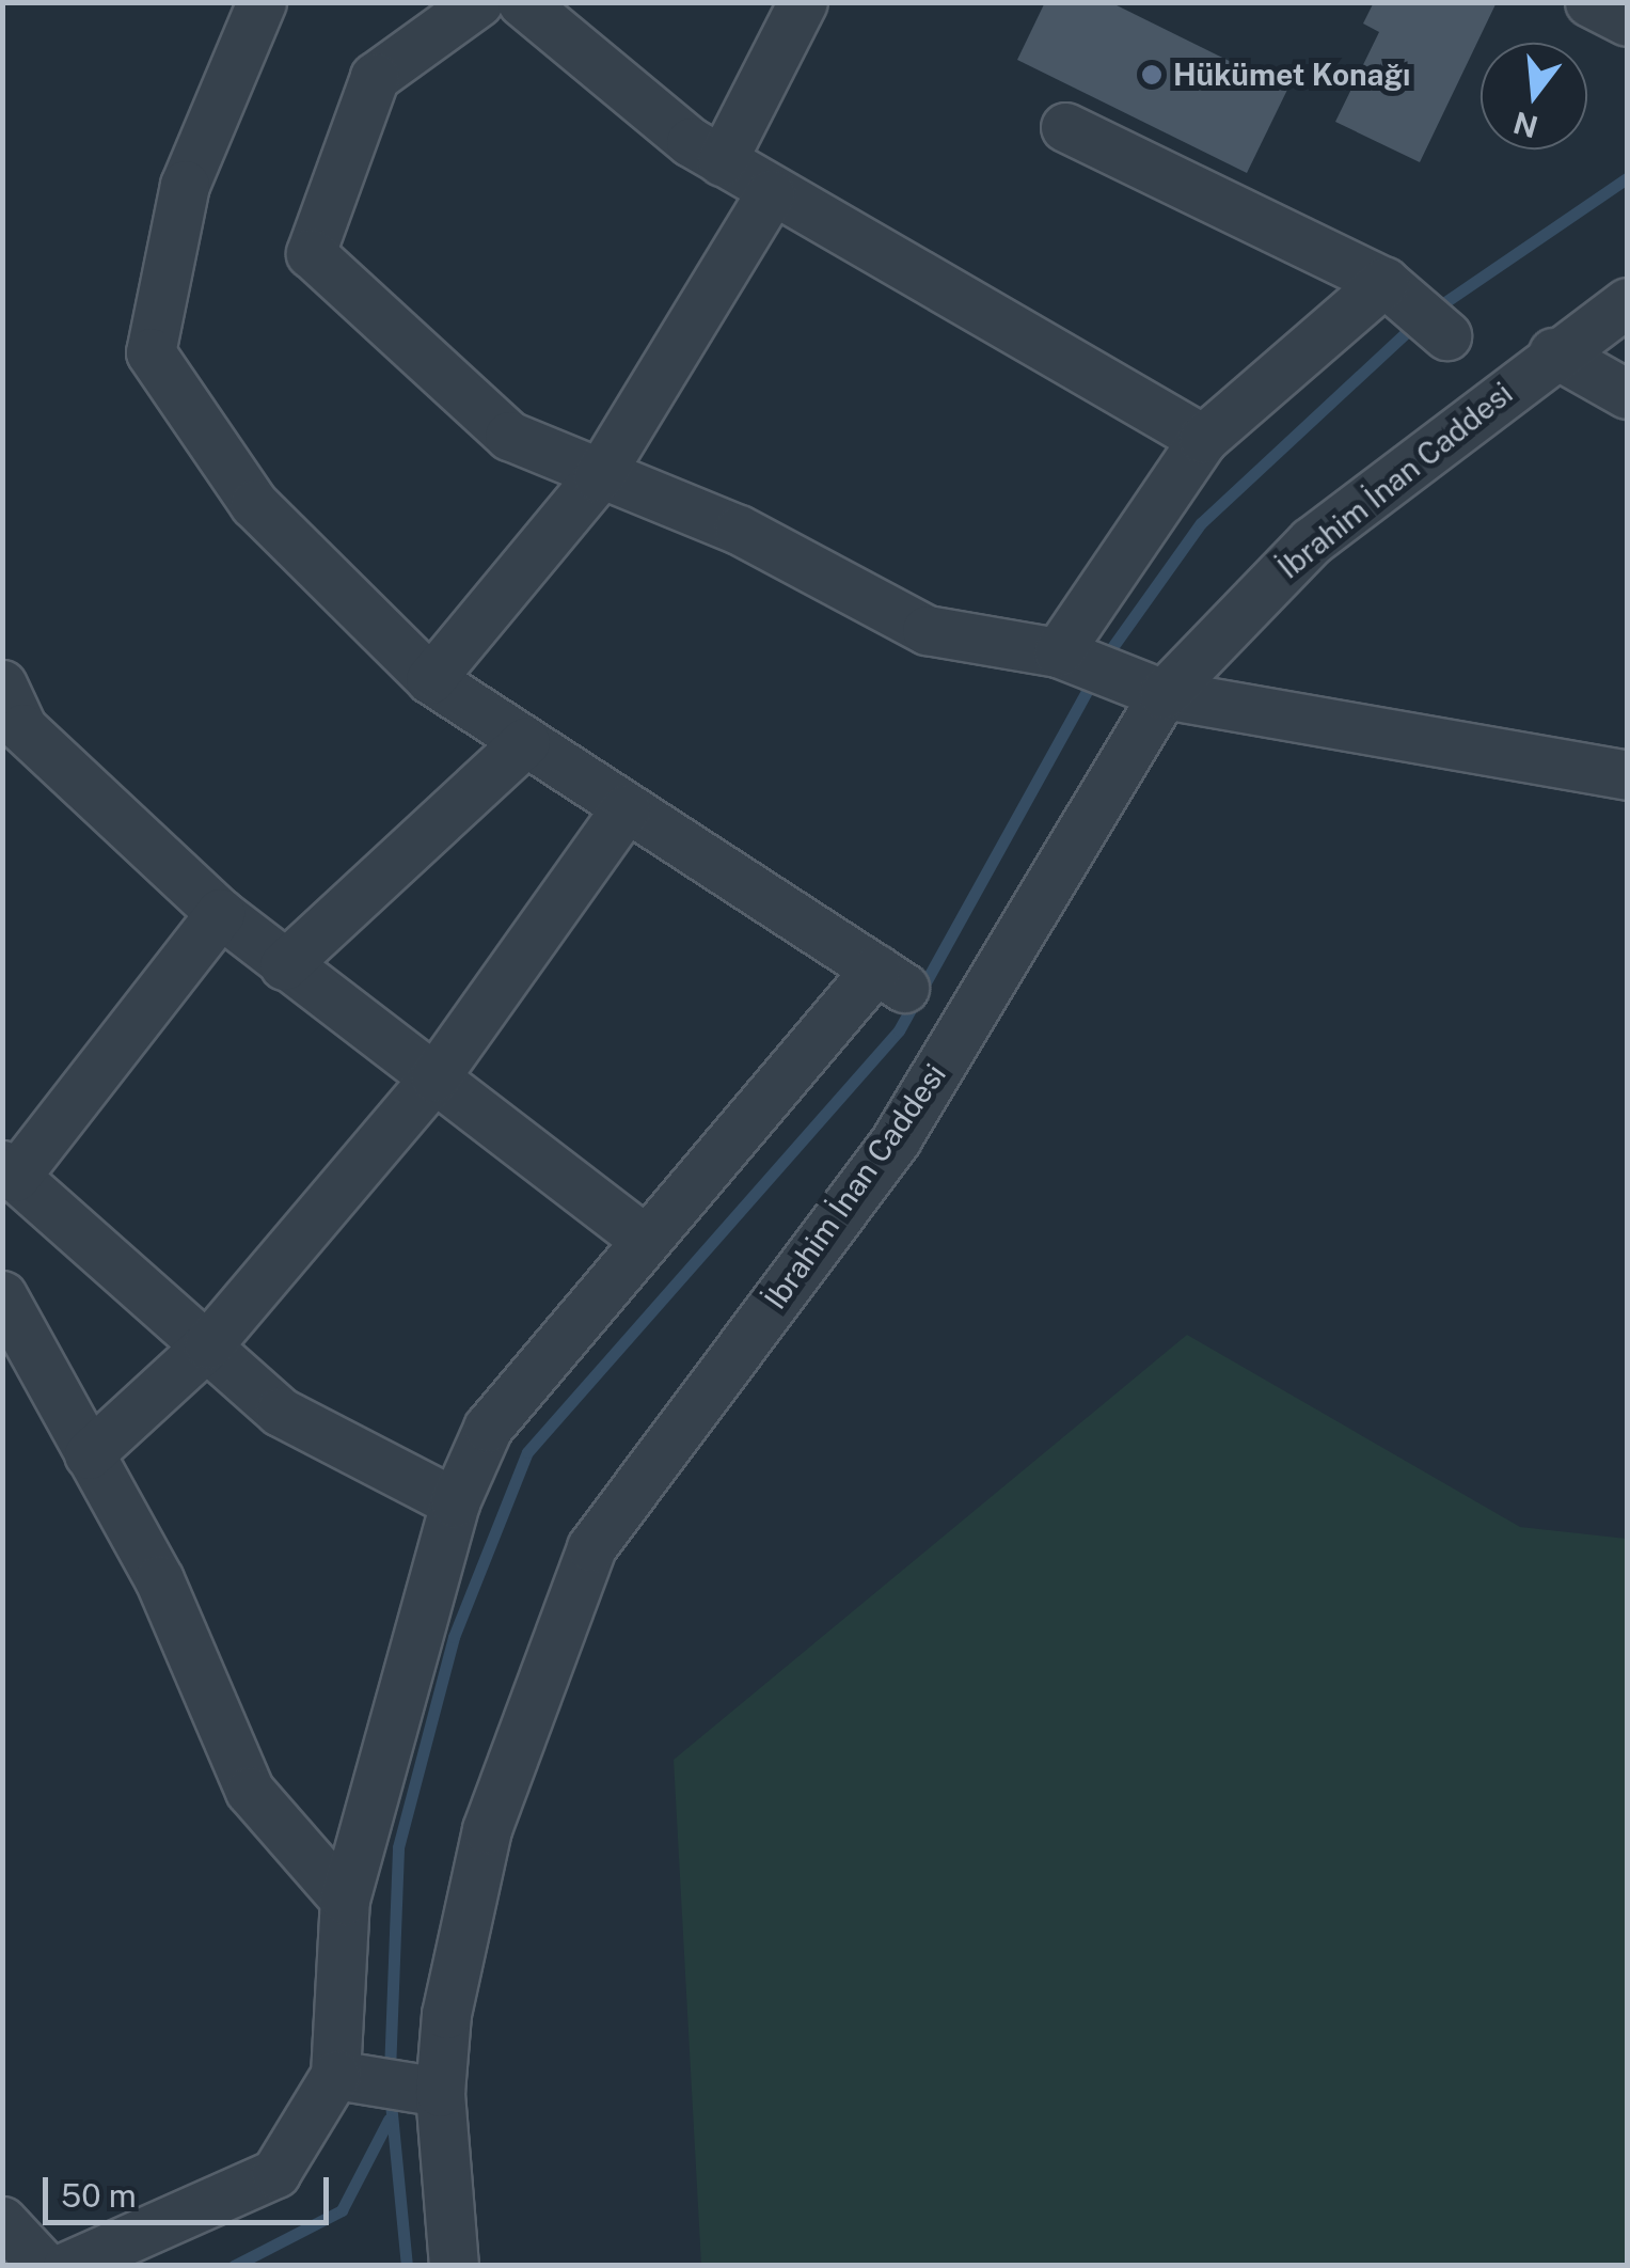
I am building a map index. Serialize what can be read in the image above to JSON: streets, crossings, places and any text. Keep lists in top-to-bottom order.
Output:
{
  "streets": {
    "street": ["İbrahim İnan Caddesi"]
  },
  "places": ["Hükümet Konağı"],
  "scale_bar": "50 m",
  "north": "bottom"
}
